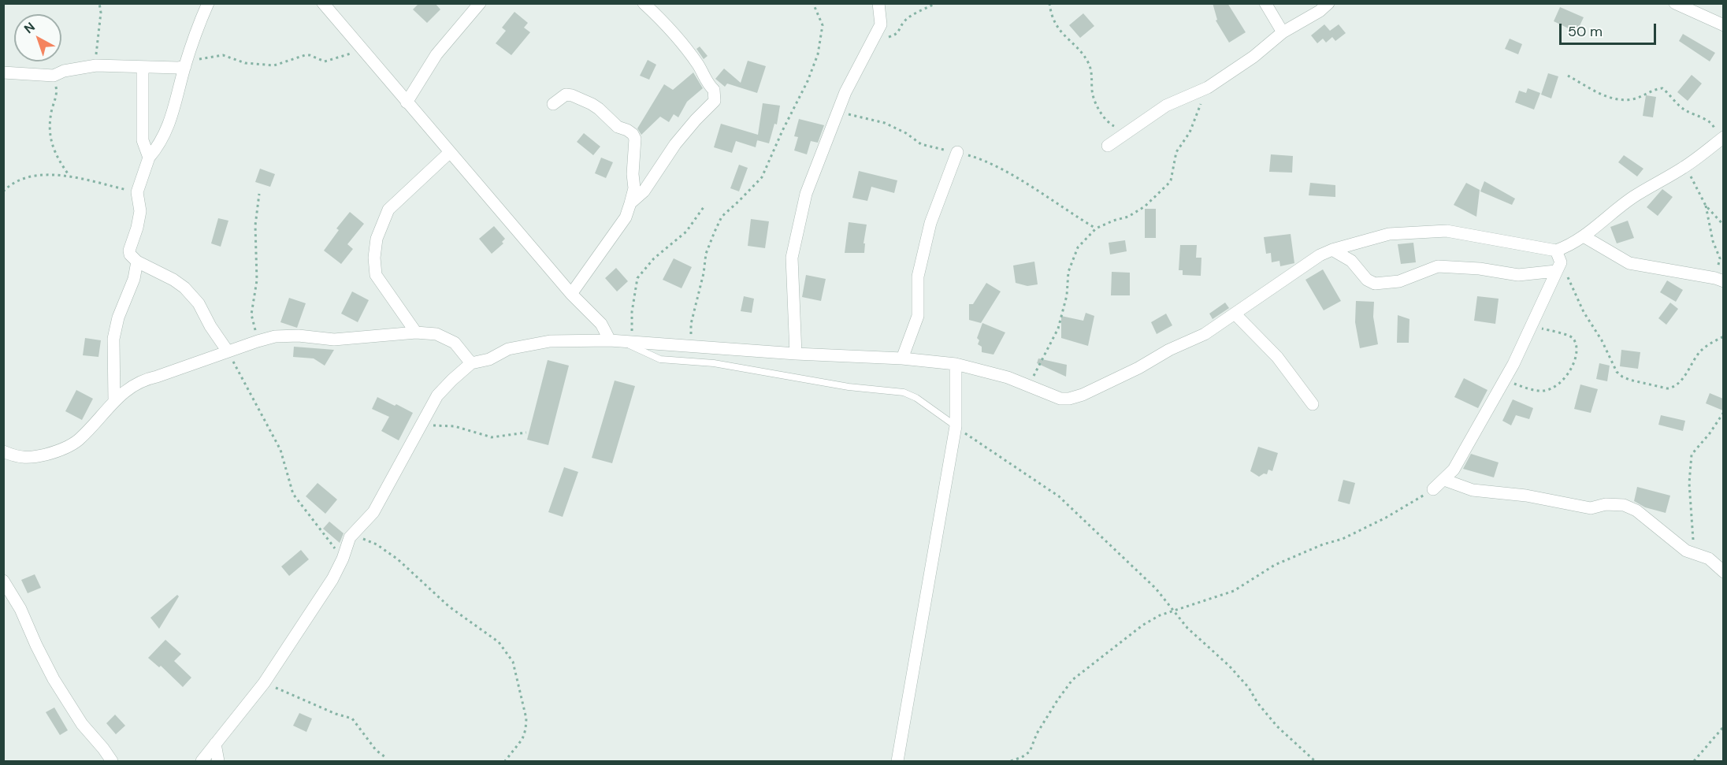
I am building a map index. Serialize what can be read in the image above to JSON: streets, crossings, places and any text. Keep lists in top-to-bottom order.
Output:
{
  "scale_bar": "50 m",
  "north": "top left"
}
